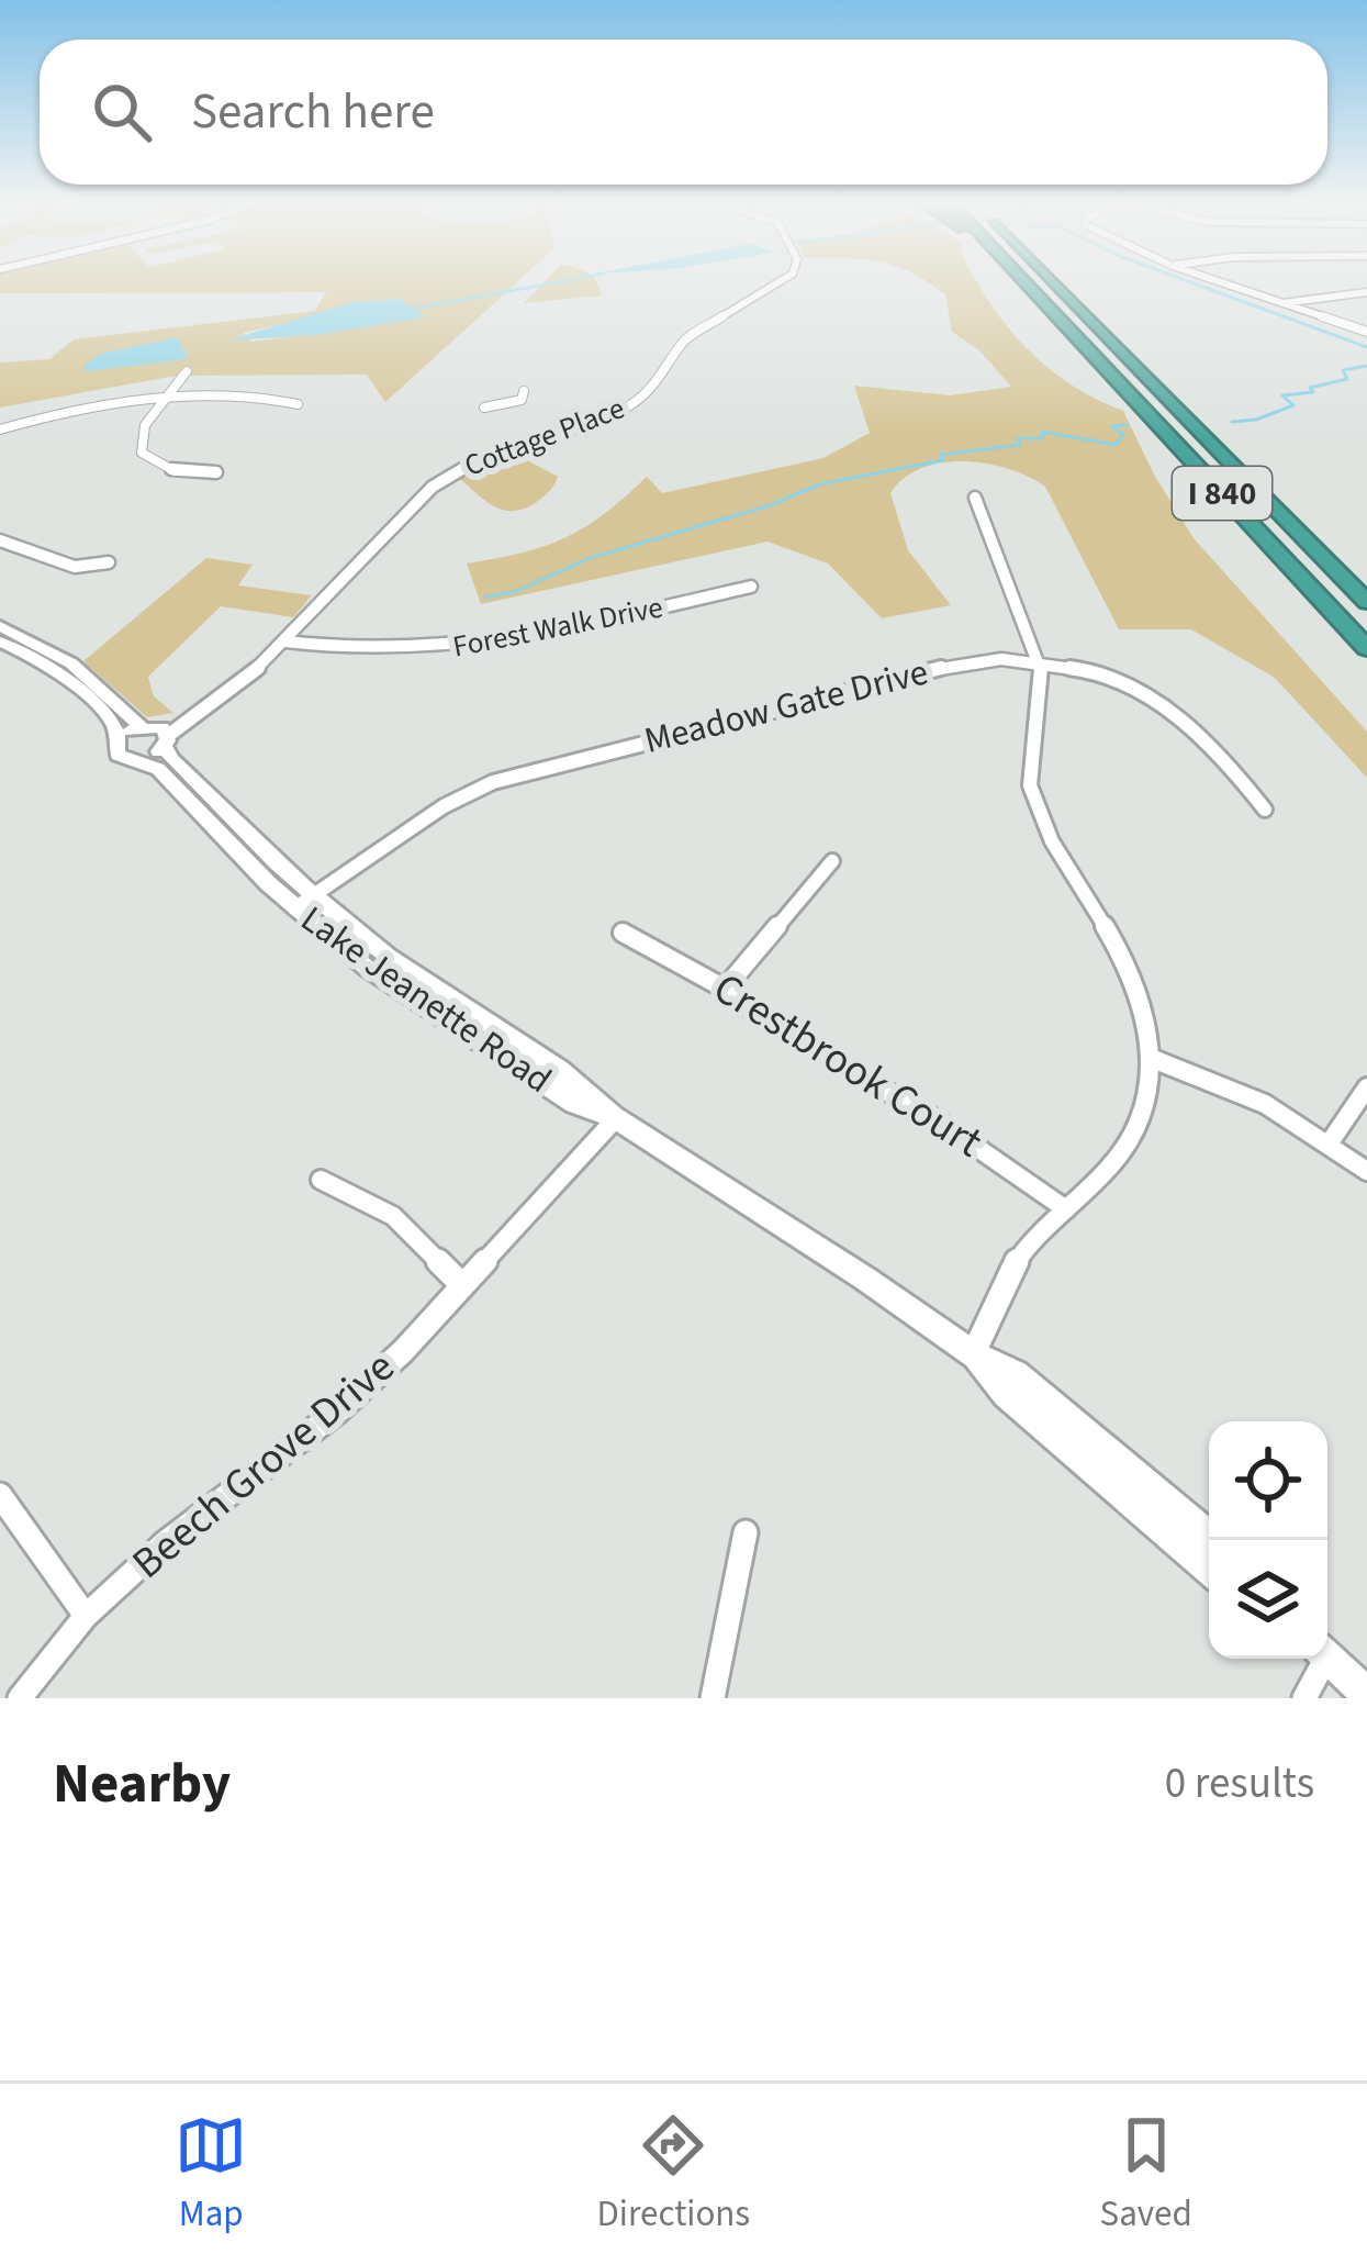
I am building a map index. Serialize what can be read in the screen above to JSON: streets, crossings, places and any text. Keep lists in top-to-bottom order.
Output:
{
  "streets": {
    "highway": ["I 840"],
    "street": [
      "Cottage Place",
      "Forest Walk Drive",
      "Meadow Gate Drive",
      "Lake Jeanette Road",
      "Crestbrook Court",
      "Beech Grove Drive"
    ]
  },
  "crossings": [
    ["Cottage Place", "Forest Walk Drive"],
    ["Cottage Place", "Lake Jeanette Road"],
    ["Meadow Gate Drive", "Lake Jeanette Road"],
    ["Lake Jeanette Road", "Beech Grove Drive"]
  ],
  "page": {
    "search": "Search here",
    "heading": ["Nearby", "0 results"],
    "nav": ["Map", "Directions", "Saved"]
  }
}
